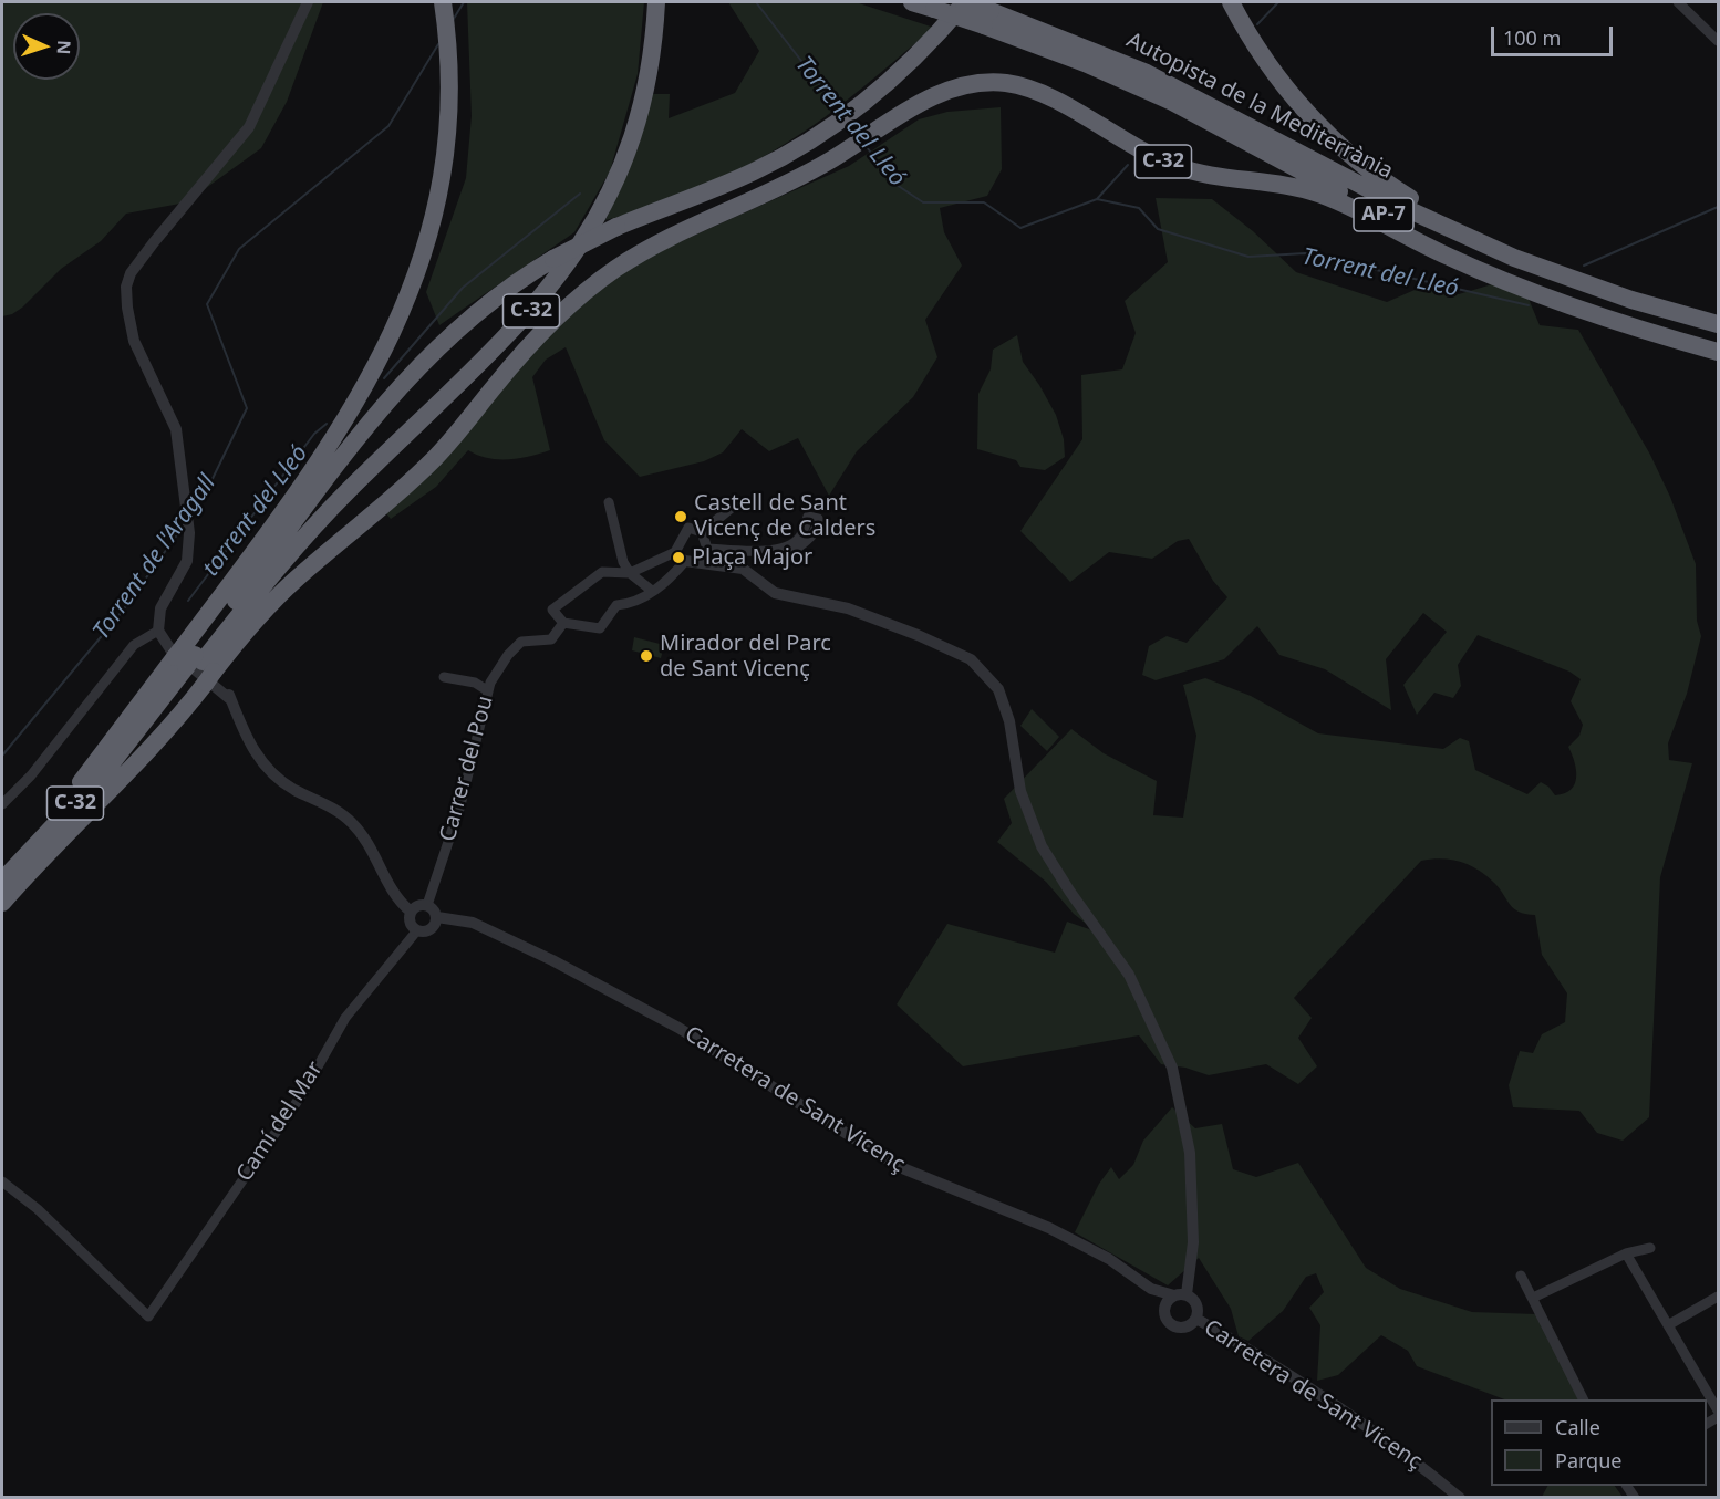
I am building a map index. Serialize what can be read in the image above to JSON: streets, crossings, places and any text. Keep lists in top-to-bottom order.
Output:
{
  "streets": {
    "highway": ["Autopista de la Mediterrània", "C-32", "AP-7"],
    "street": ["Carrer del Pou", "Carretera de Sant Vicenç", "Camí del Mar"]
  },
  "crossings": [
    ["Autopista de la Mediterrània", "C-32"],
    ["Carrer del Pou", "Carretera de Sant Vicenç"],
    ["Carrer del Pou", "Camí del Mar"],
    ["Carretera de Sant Vicenç", "Camí del Mar"]
  ],
  "water": ["Torrent del Lleó", "torrent del Lleó", "Torrent de l'Aragall"],
  "places": ["Castell de Sant Vicenç de Calders", "Plaça Major", "Mirador del Parc de Sant Vicenç"],
  "legend": ["Calle", "Parque"],
  "scale_bar": "100 m",
  "north": "right"
}
